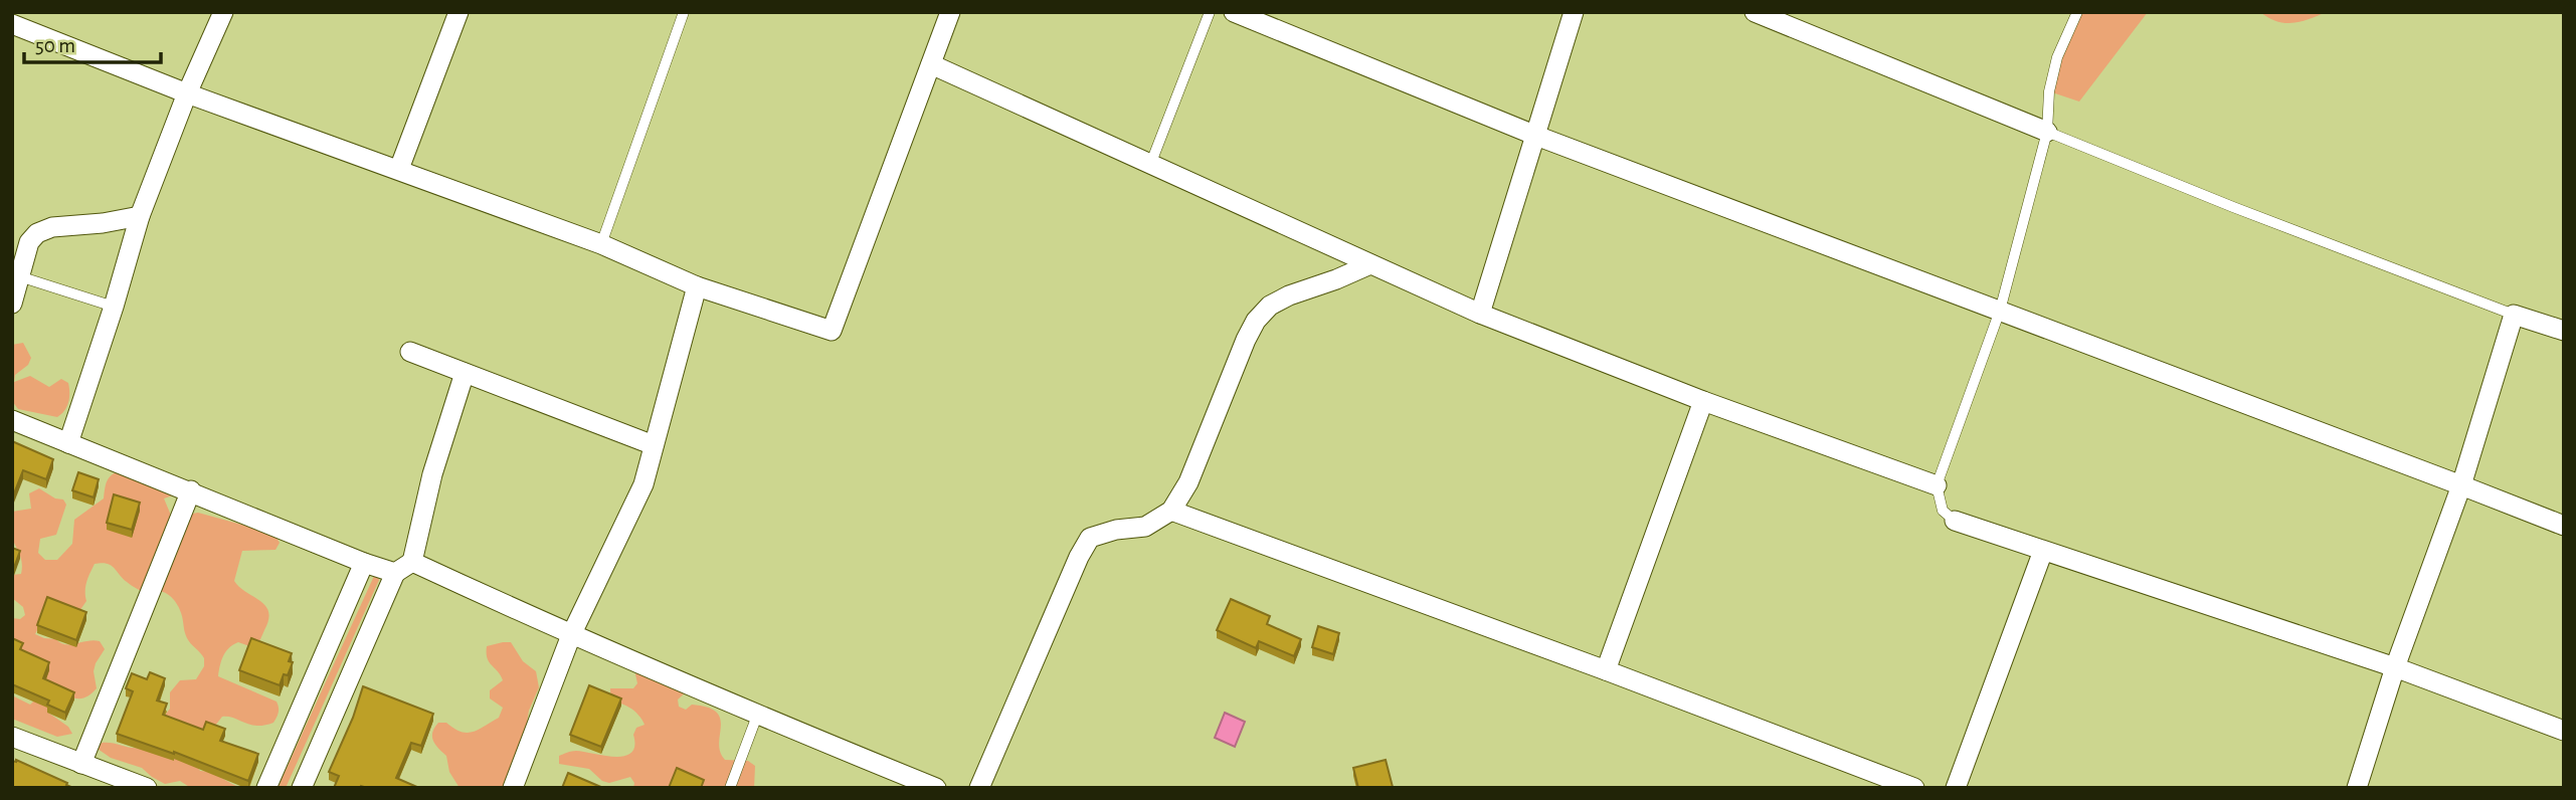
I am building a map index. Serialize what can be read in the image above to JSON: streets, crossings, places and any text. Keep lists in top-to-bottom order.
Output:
{
  "scale_bar": "50 m"
}
